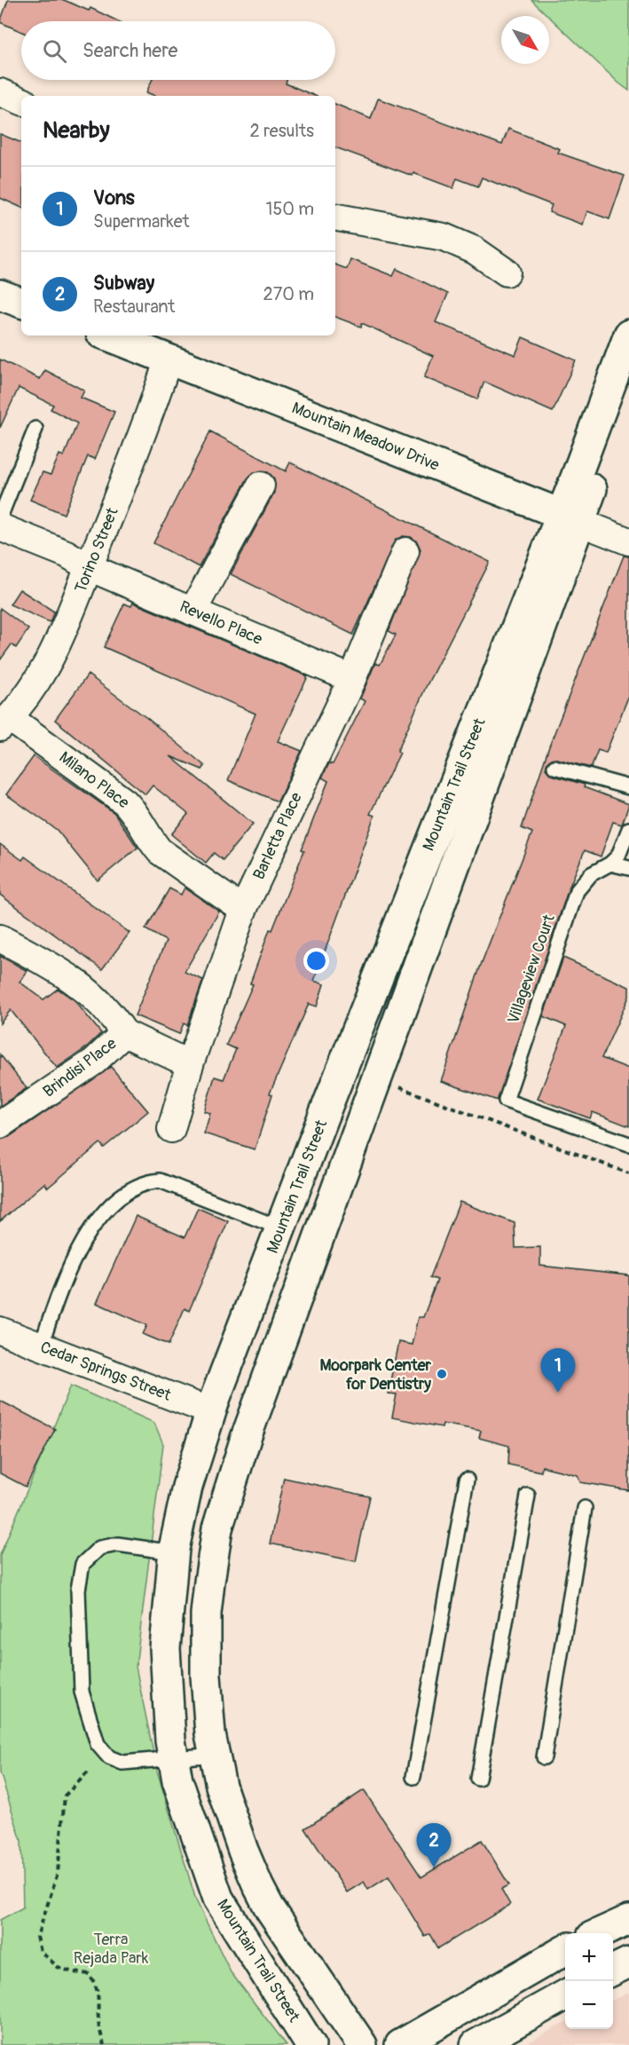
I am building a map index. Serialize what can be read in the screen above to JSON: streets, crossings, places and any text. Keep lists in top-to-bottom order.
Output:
{
  "streets": {
    "street": [
      "Mountain Meadow Drive",
      "Torino Street",
      "Revello Place",
      "Milano Place",
      "Mountain Trail Street",
      "Barletta Place",
      "Brindisi Place",
      "Cedar Springs Street"
    ],
    "lane": ["Villageview Court"]
  },
  "crossings": [
    ["Mountain Meadow Drive", "Torino Street"],
    ["Mountain Meadow Drive", "Mountain Trail Street"],
    ["Torino Street", "Revello Place"],
    ["Torino Street", "Milano Place"],
    ["Revello Place", "Barletta Place"],
    ["Milano Place", "Barletta Place"],
    ["Mountain Trail Street", "Cedar Springs Street"],
    ["Barletta Place", "Brindisi Place"]
  ],
  "parks": ["Terra Rejada Park"],
  "places": ["Moorpark Center for Dentistry"],
  "north": "bottom right",
  "page": {
    "search": "Search here",
    "heading": ["Nearby", "2 results"],
    "list": [
      {
        "mark": "1",
        "name": "Vons",
        "note": "Supermarket",
        "value": "150 m"
      },
      {
        "mark": "2",
        "name": "Subway",
        "note": "Restaurant",
        "value": "270 m"
      }
    ],
    "pins": ["1", "2"],
    "map_buttons": ["+", "−"]
  }
}
